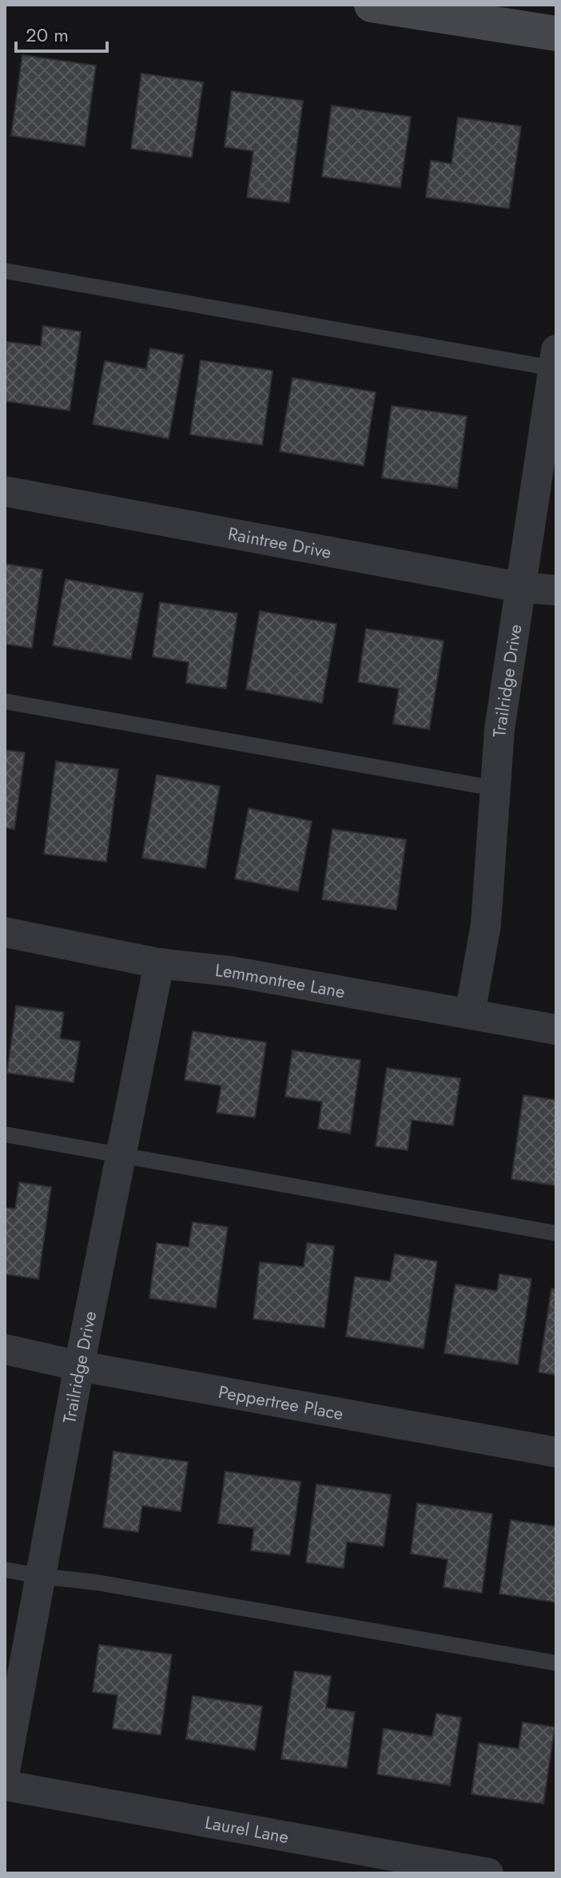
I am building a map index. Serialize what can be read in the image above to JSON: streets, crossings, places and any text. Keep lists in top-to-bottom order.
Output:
{
  "streets": {
    "street": [
      "Raintree Drive",
      "Trailridge Drive",
      "Lemmontree Lane",
      "Peppertree Place",
      "Laurel Lane"
    ]
  },
  "crossings": [
    ["Raintree Drive", "Trailridge Drive"],
    ["Trailridge Drive", "Lemmontree Lane"],
    ["Trailridge Drive", "Peppertree Place"]
  ],
  "scale_bar": "20 m"
}
